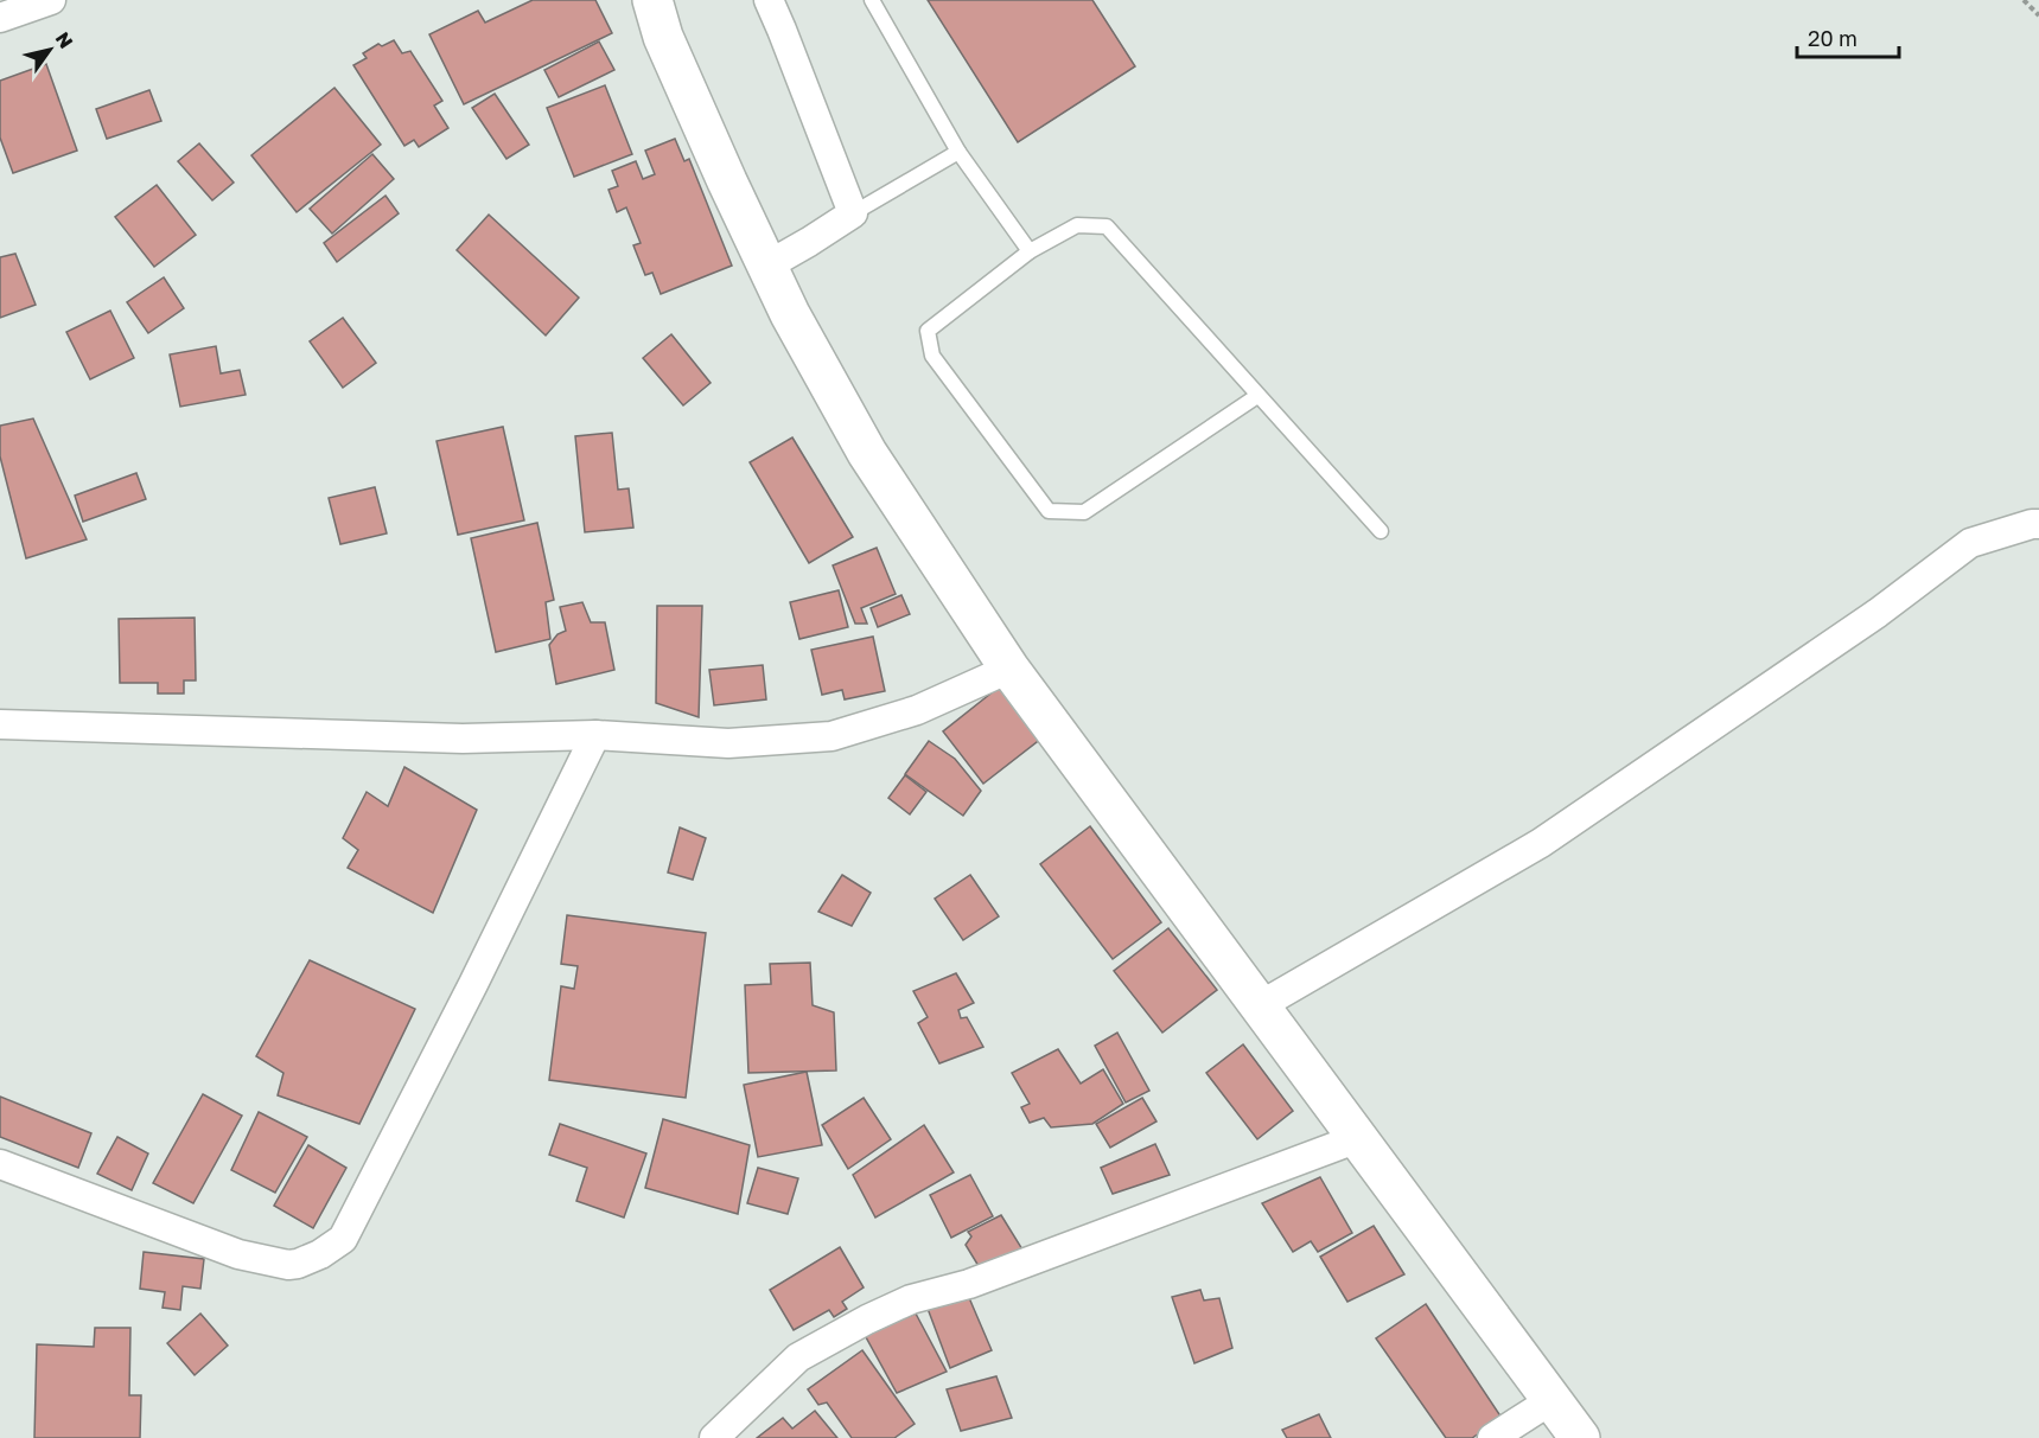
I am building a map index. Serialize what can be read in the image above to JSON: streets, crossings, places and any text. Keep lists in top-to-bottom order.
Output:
{
  "scale_bar": "20 m",
  "north": "top right"
}
